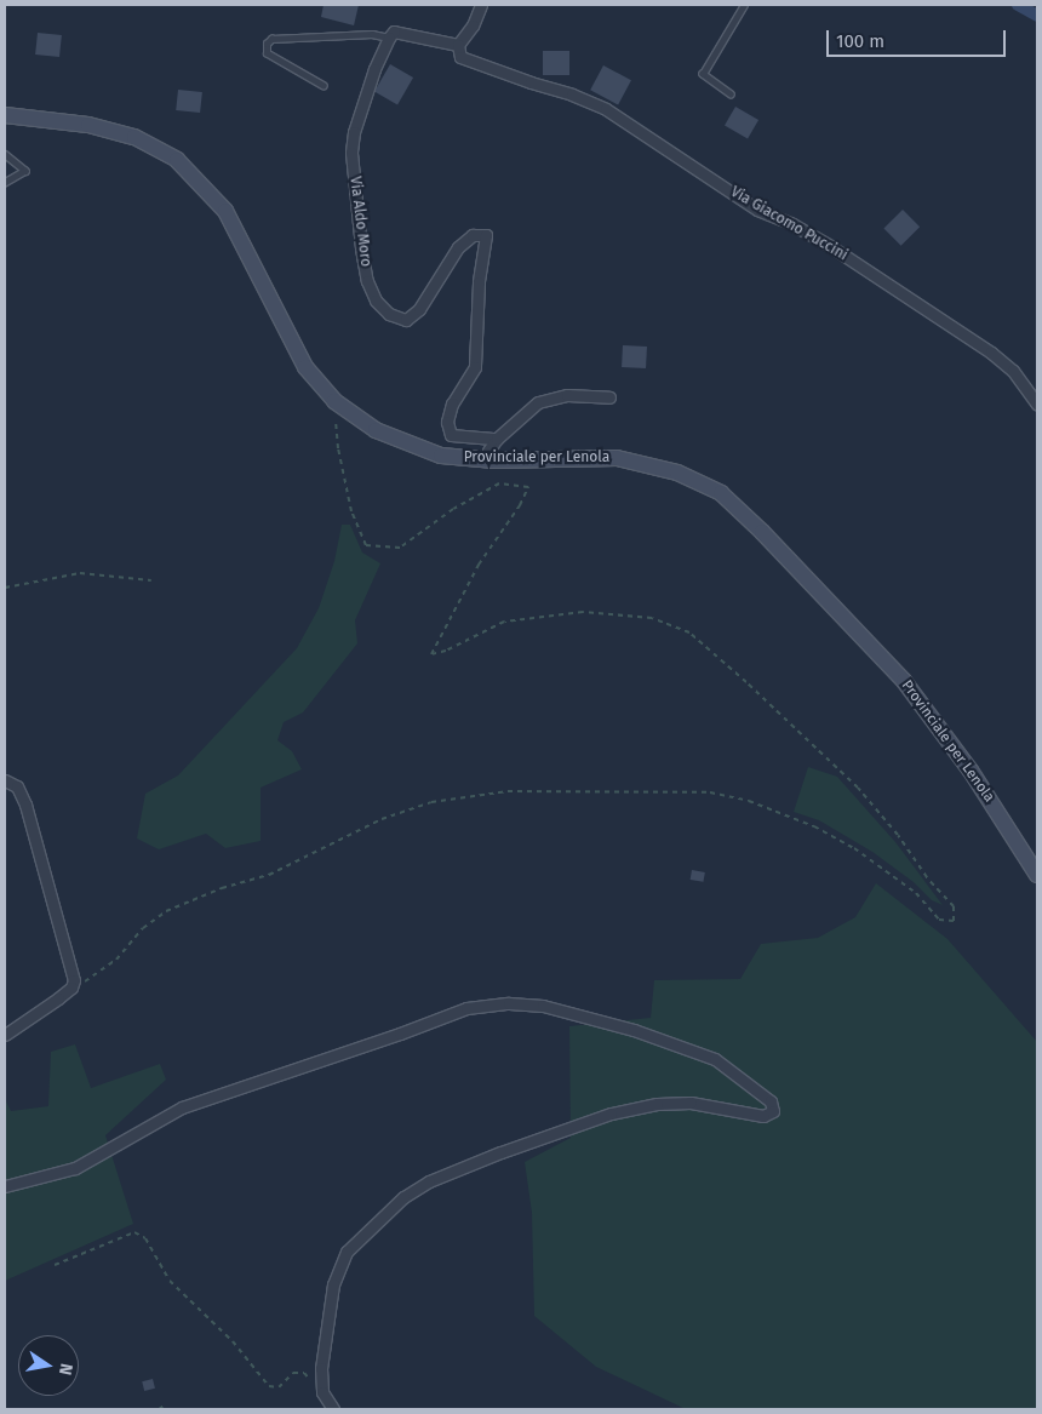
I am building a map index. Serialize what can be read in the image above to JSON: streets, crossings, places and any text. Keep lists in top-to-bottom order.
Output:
{
  "streets": {
    "main road": ["Provinciale per Lenola"],
    "street": ["Via Aldo Moro", "Via Giacomo Puccini"]
  },
  "scale_bar": "100 m",
  "north": "right"
}
